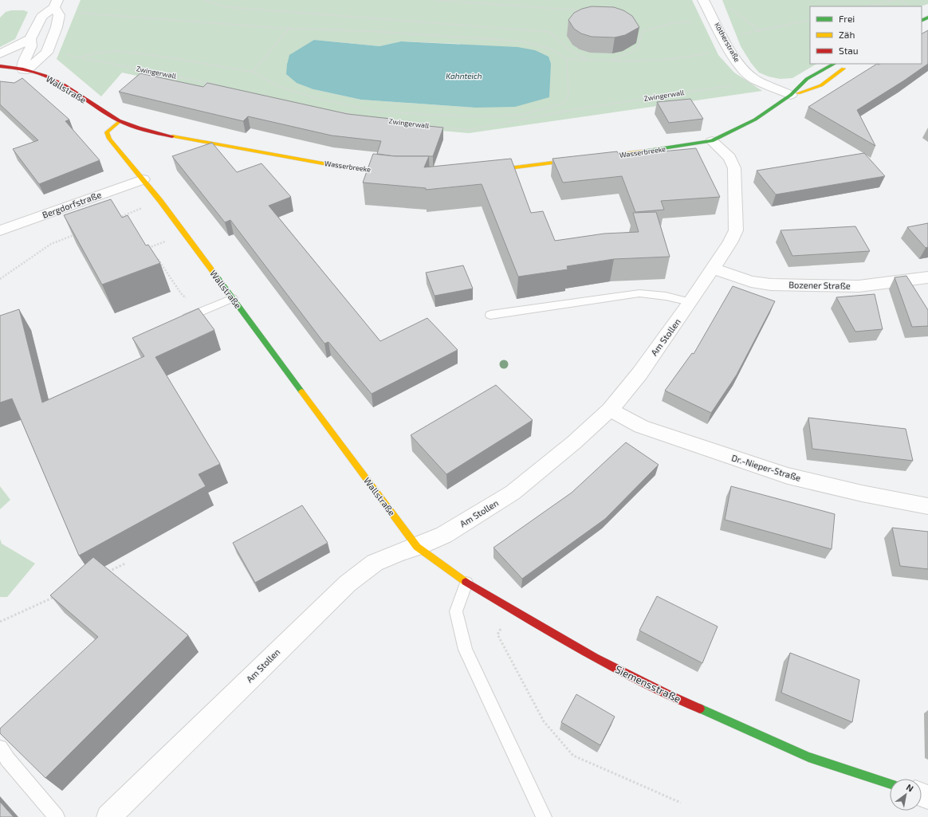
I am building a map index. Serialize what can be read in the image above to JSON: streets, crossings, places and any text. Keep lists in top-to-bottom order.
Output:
{
  "streets": {
    "main road": ["Wallstraße", "Wasserbreeke", "Siemensstraße"],
    "street": [
      "Kötherstraße",
      "Bergdorfstraße",
      "Bozener Straße",
      "Am Stollen",
      "Dr.-Nieper-Straße"
    ],
    "path": ["Zwingerwall"]
  },
  "crossings": [
    ["Kötherstraße", "Zwingerwall"],
    ["Wallstraße", "Wasserbreeke"],
    ["Wallstraße", "Bergdorfstraße"],
    ["Wallstraße", "Am Stollen"],
    ["Wallstraße", "Siemensstraße"],
    ["Wasserbreeke", "Am Stollen"],
    ["Bozener Straße", "Am Stollen"],
    ["Am Stollen", "Dr.-Nieper-Straße"],
    ["Am Stollen", "Siemensstraße"]
  ],
  "water": ["Kahnteich"],
  "legend": ["Frei", "Zäh", "Stau"],
  "north": "top right"
}
